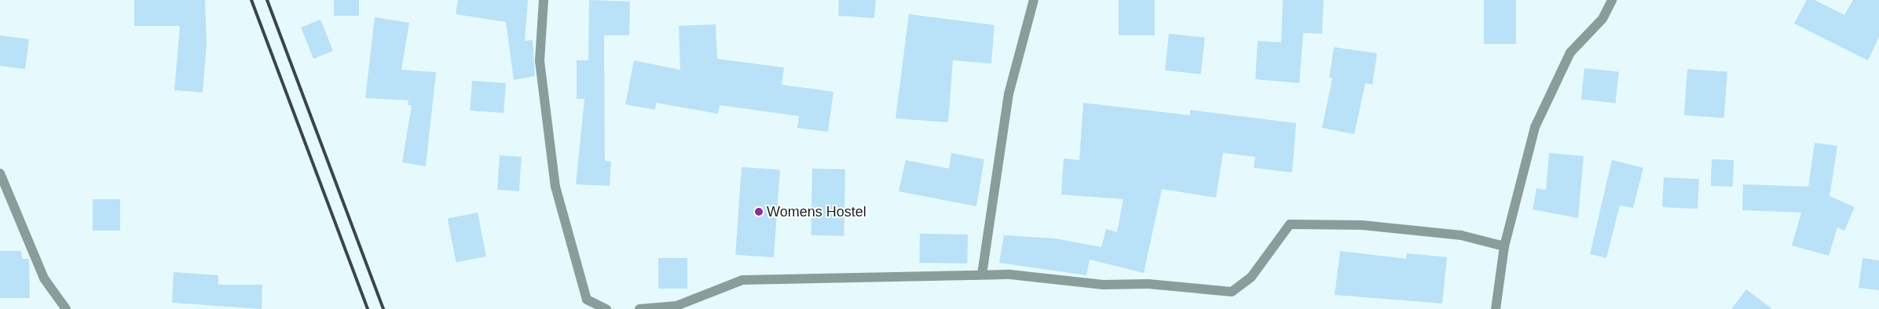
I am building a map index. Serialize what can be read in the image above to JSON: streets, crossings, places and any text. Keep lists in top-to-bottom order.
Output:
{
  "places": ["Womens Hostel"]
}
